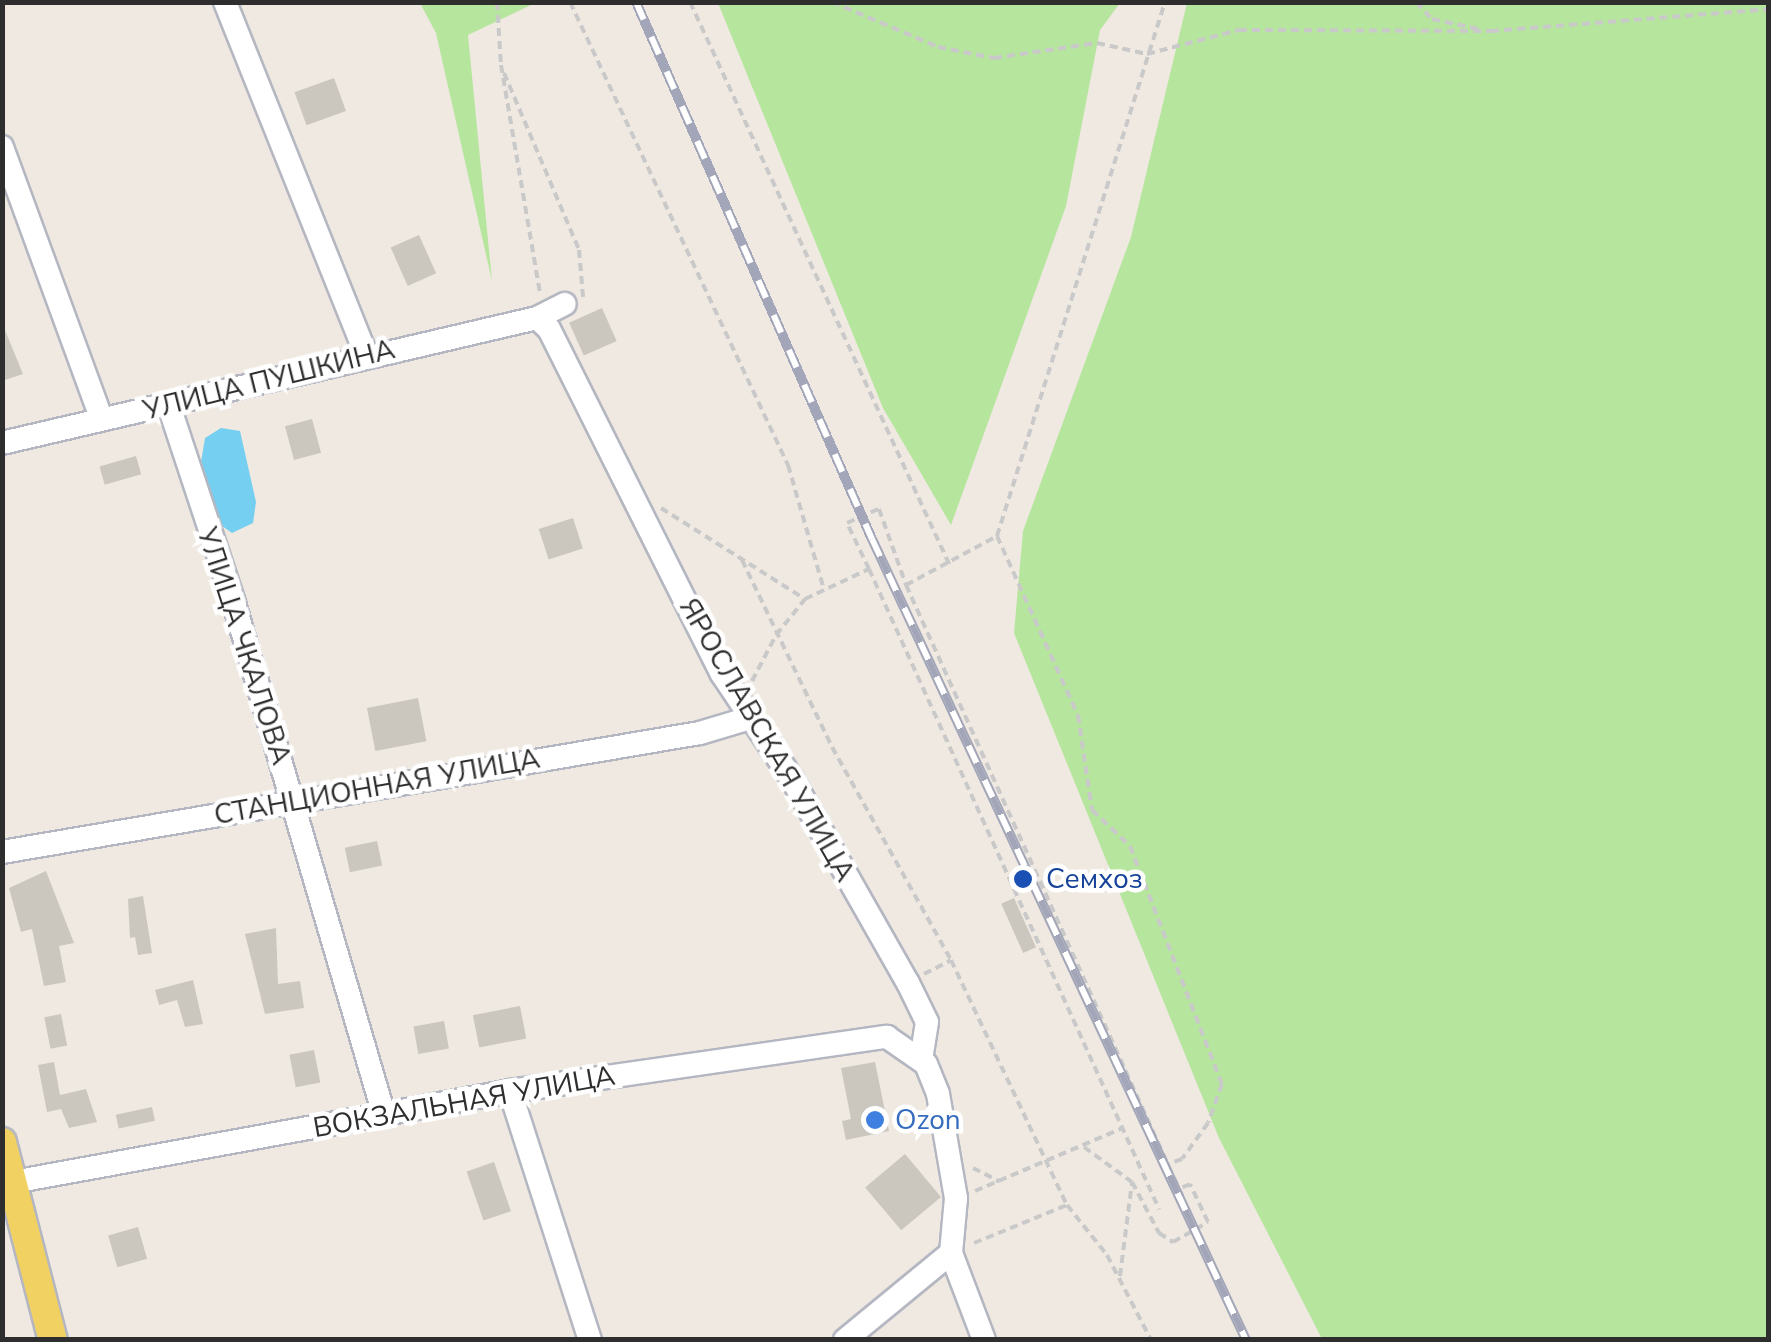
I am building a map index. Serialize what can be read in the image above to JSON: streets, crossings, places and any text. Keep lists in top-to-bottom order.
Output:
{
  "streets": {
    "street": [
      "УЛИЦА ПУШКИНА",
      "УЛИЦА ЧКАЛОВА",
      "ЯРОСЛАВСКАЯ УЛИЦА",
      "СТАНЦИОННАЯ УЛИЦА",
      "ВОКЗАЛЬНАЯ УЛИЦА"
    ]
  },
  "crossings": [
    ["УЛИЦА ПУШКИНА", "УЛИЦА ЧКАЛОВА"],
    ["УЛИЦА ПУШКИНА", "ЯРОСЛАВСКАЯ УЛИЦА"],
    ["УЛИЦА ЧКАЛОВА", "СТАНЦИОННАЯ УЛИЦА"],
    ["УЛИЦА ЧКАЛОВА", "ВОКЗАЛЬНАЯ УЛИЦА"],
    ["ЯРОСЛАВСКАЯ УЛИЦА", "СТАНЦИОННАЯ УЛИЦА"],
    ["ЯРОСЛАВСКАЯ УЛИЦА", "ВОКЗАЛЬНАЯ УЛИЦА"]
  ],
  "places": ["Семхоз", "Ozon"]
}
